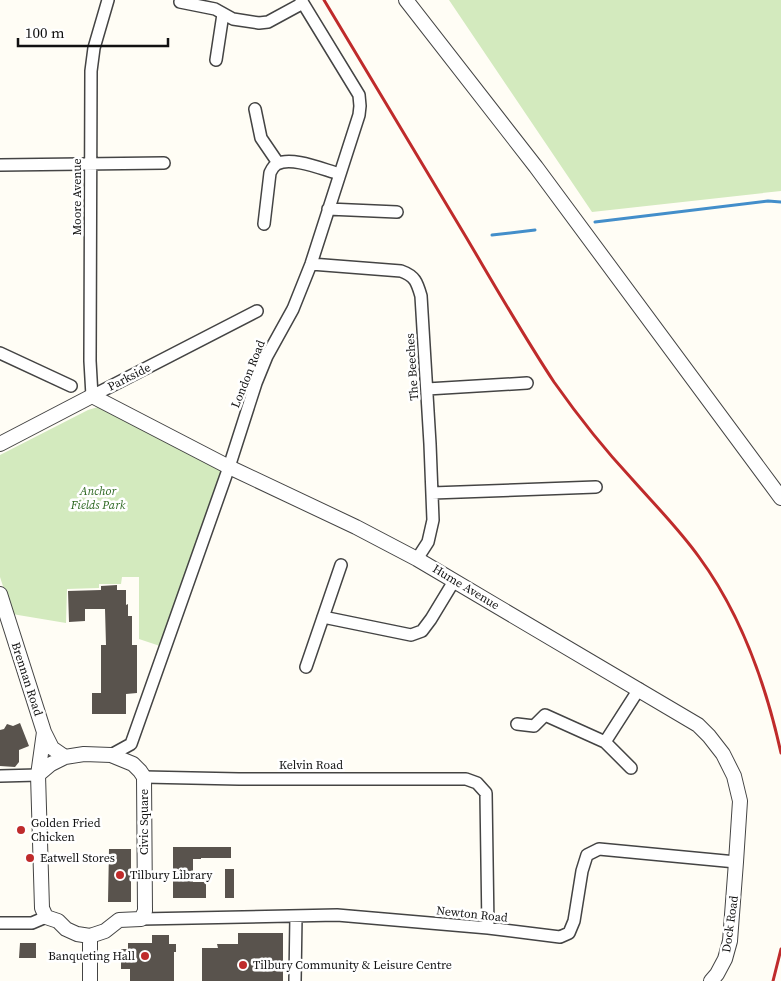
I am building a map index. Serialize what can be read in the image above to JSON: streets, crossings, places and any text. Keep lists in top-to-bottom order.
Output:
{
  "streets": {
    "street": [
      "Moore Avenue",
      "The Beeches",
      "London Road",
      "Parkside",
      "Hume Avenue",
      "Brennan Road",
      "Kelvin Road",
      "Civic Square",
      "Newton Road",
      "Dock Road"
    ]
  },
  "crossings": [
    ["Moore Avenue", "Parkside"],
    ["Moore Avenue", "Hume Avenue"],
    ["The Beeches", "London Road"],
    ["The Beeches", "Hume Avenue"],
    ["London Road", "Hume Avenue"],
    ["Parkside", "Hume Avenue"],
    ["Hume Avenue", "Newton Road"],
    ["Hume Avenue", "Dock Road"],
    ["Kelvin Road", "Civic Square"],
    ["Kelvin Road", "Newton Road"],
    ["Civic Square", "Newton Road"],
    ["Newton Road", "Dock Road"]
  ],
  "parks": ["Anchor Fields Park"],
  "places": [
    "Golden Fried Chicken",
    "Eatwell Stores",
    "Tilbury Library",
    "Banqueting Hall",
    "Tilbury Community & Leisure Centre"
  ],
  "scale_bar": "100 m"
}
